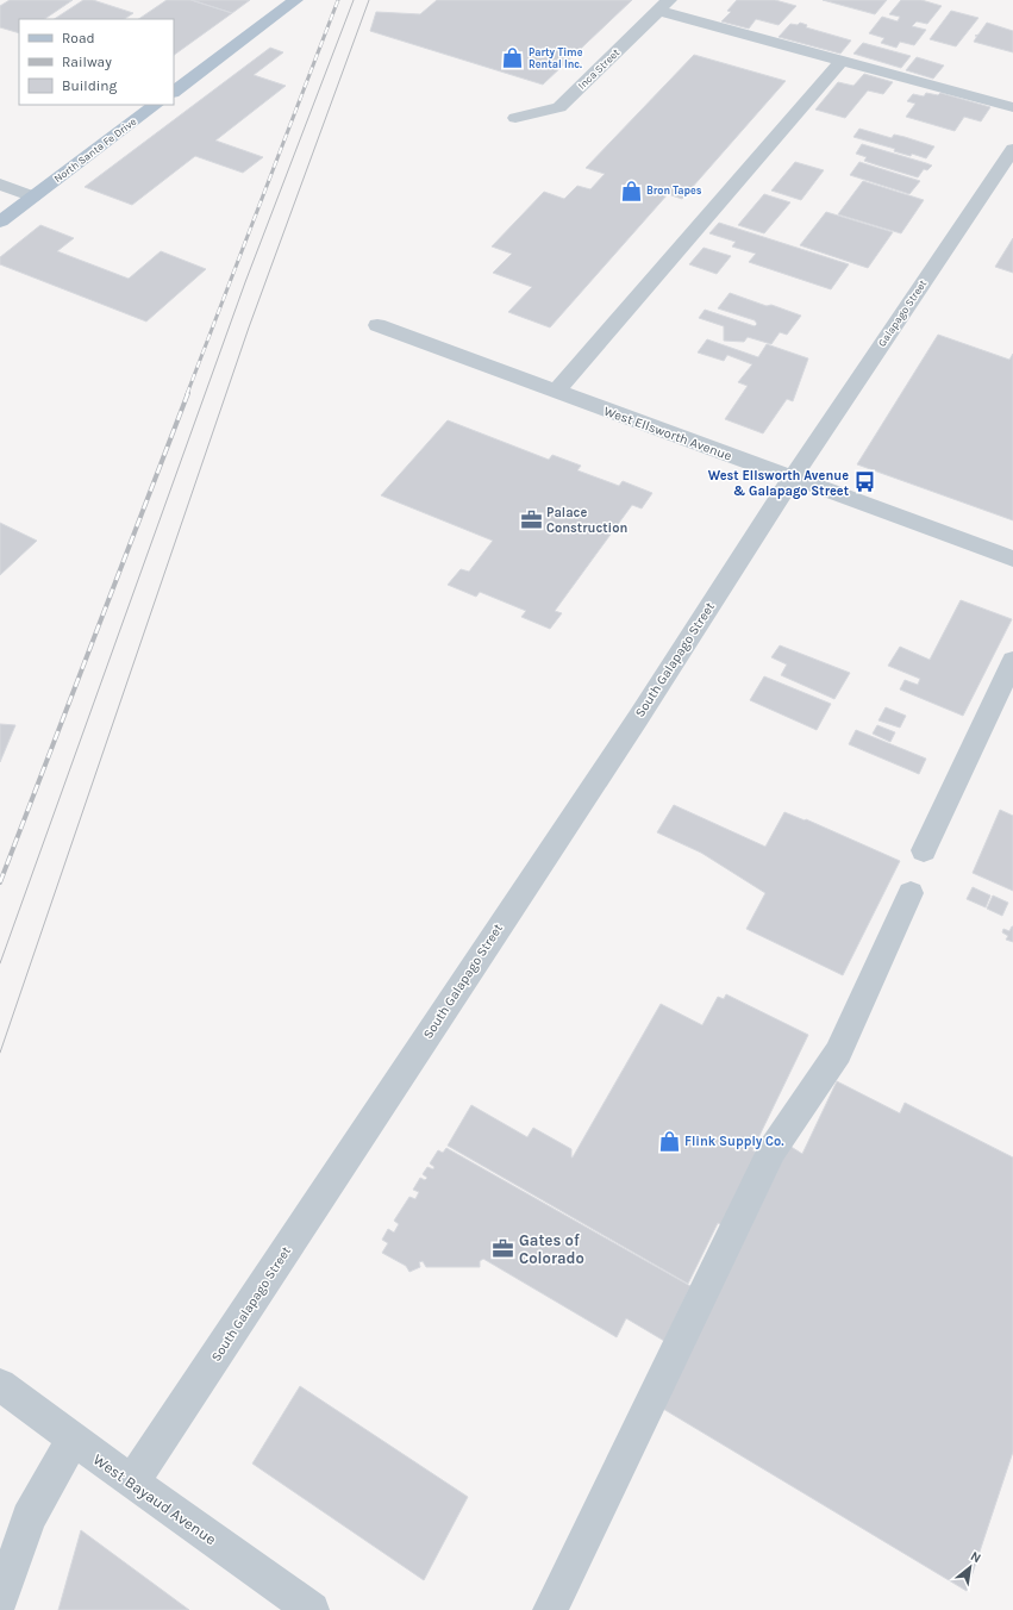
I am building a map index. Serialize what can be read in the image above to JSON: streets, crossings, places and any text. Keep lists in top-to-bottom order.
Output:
{
  "streets": {
    "main road": ["North Santa Fe Drive"],
    "street": [
      "Inca Street",
      "Galapago Street",
      "West Ellsworth Avenue",
      "South Galapago Street",
      "West Bayaud Avenue"
    ]
  },
  "crossings": [
    ["Galapago Street", "West Ellsworth Avenue"],
    ["Galapago Street", "South Galapago Street"],
    ["West Ellsworth Avenue", "South Galapago Street"],
    ["South Galapago Street", "West Bayaud Avenue"]
  ],
  "places": {
    "shop": ["Party Time Rental Inc.", "Bron Tapes", "Flink Supply Co."],
    "bus stop": ["West Ellsworth Avenue & Galapago Street"],
    "office": ["Palace Construction", "Gates of Colorado"]
  },
  "legend": ["Road", "Railway", "Building"],
  "north": "top right"
}
